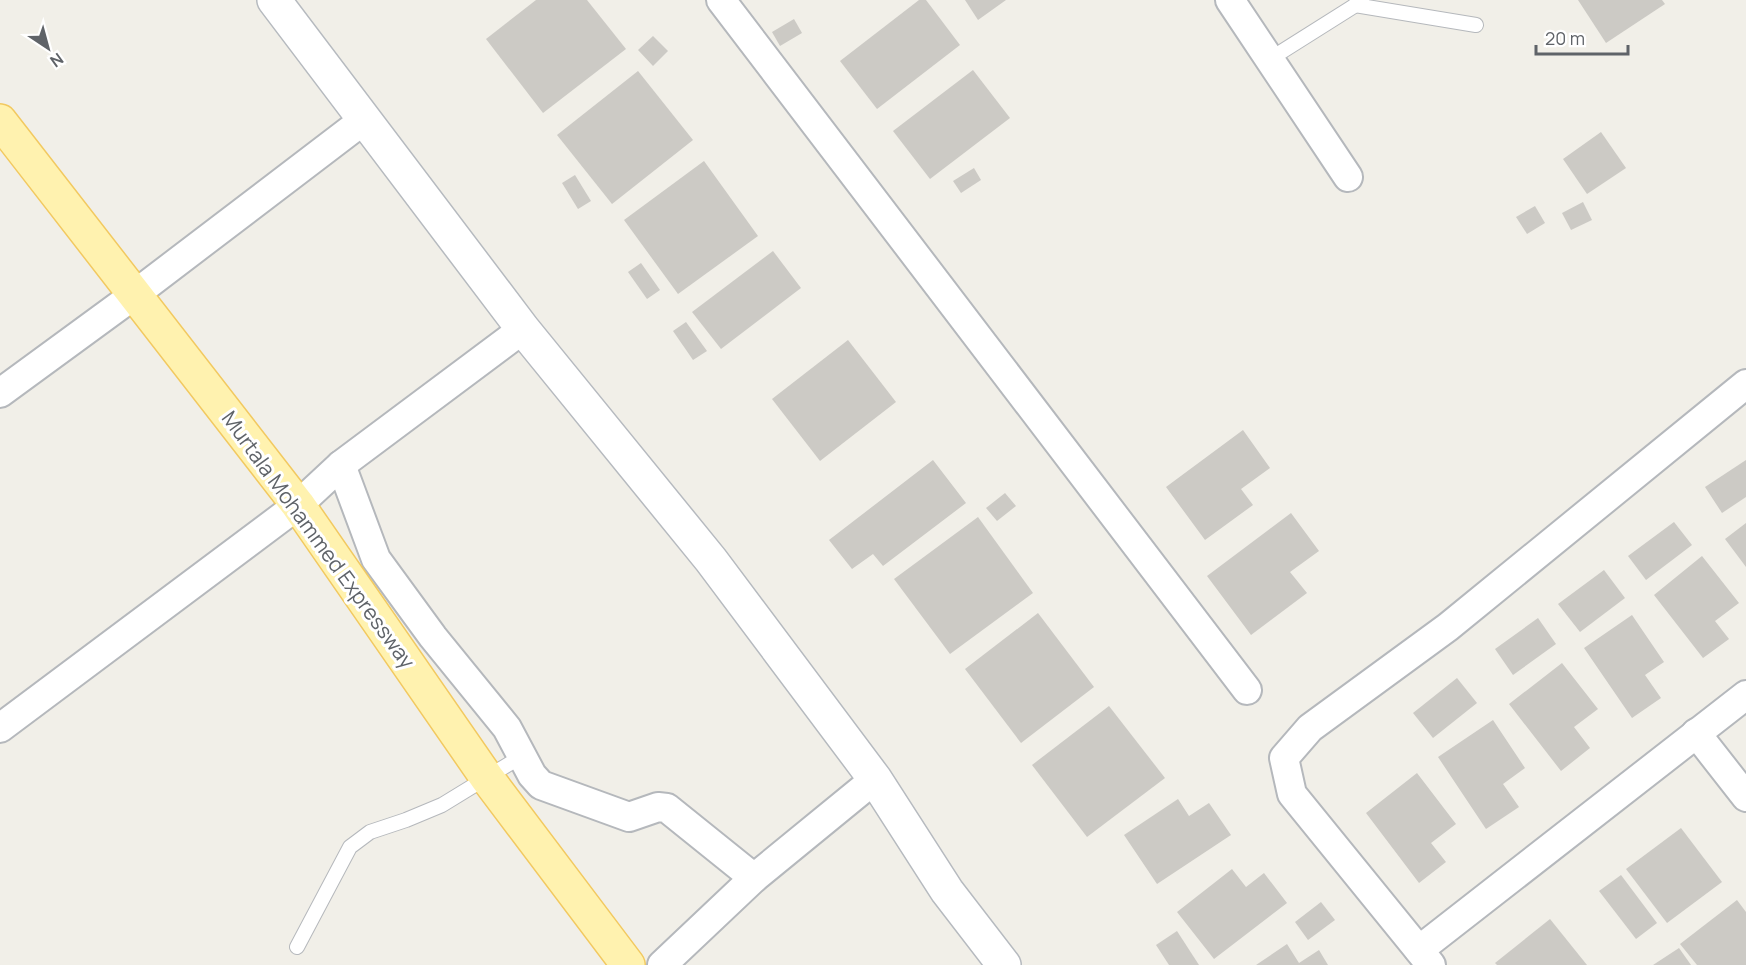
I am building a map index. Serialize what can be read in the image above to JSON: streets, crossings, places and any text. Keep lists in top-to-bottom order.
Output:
{
  "streets": {
    "main road": ["Murtala Mohammed Expressway"]
  },
  "scale_bar": "20 m",
  "north": "bottom right"
}
